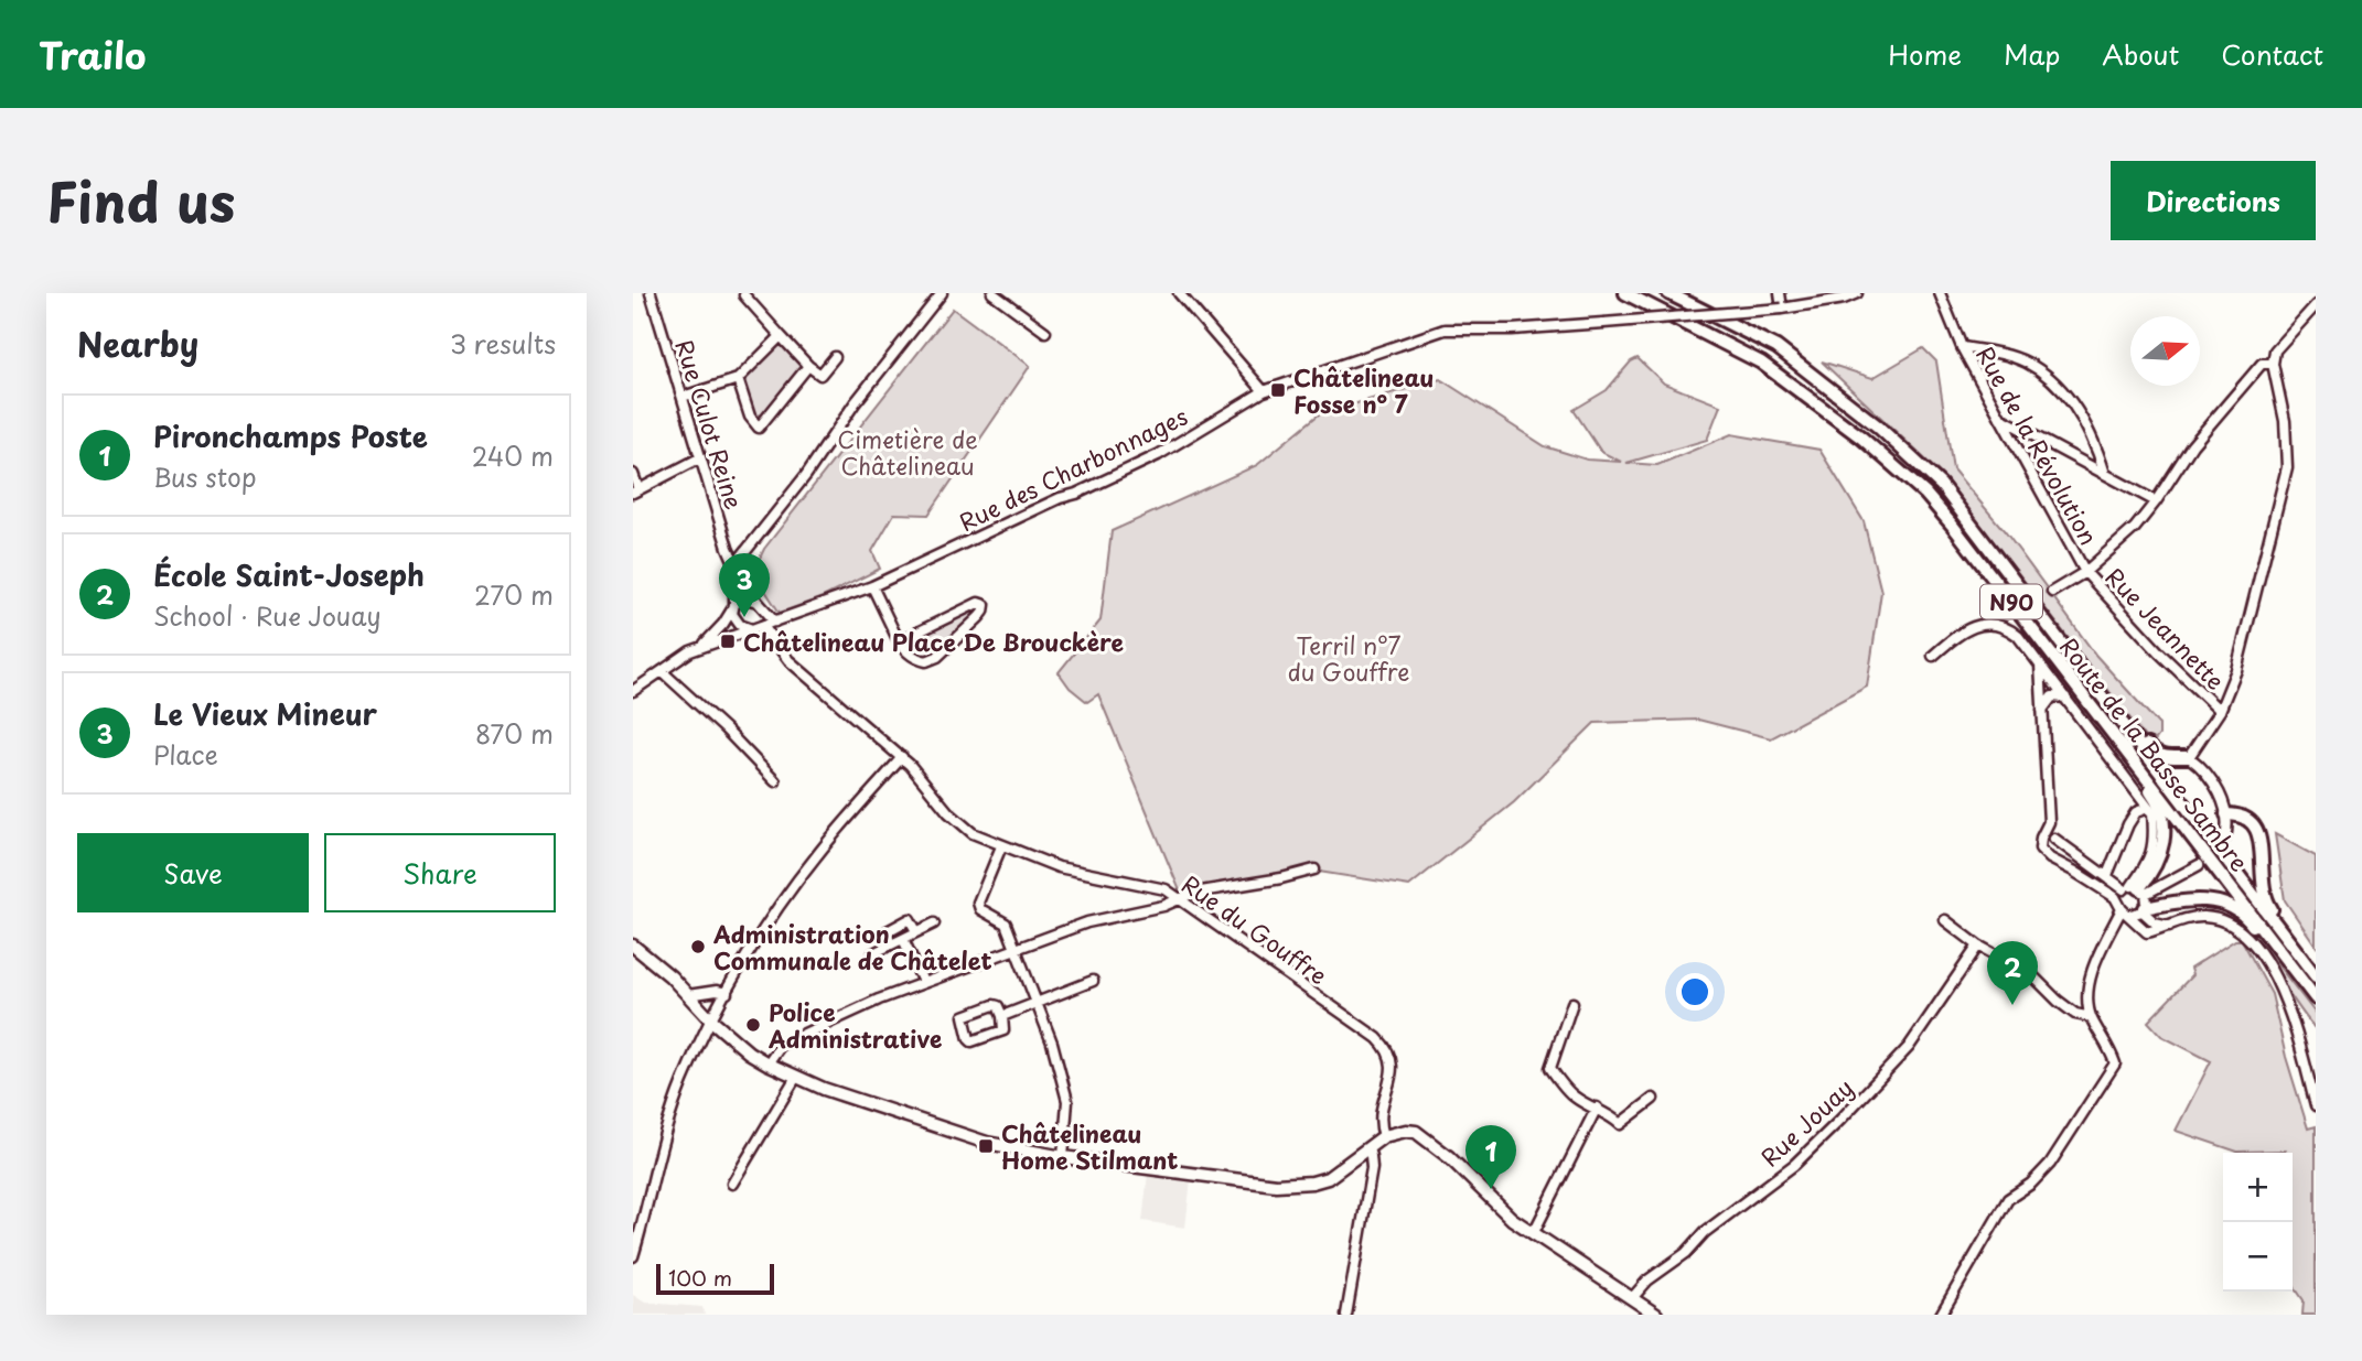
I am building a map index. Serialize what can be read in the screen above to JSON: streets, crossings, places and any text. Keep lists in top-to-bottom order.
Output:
{
  "streets": {
    "highway": ["N90", "Route de la Basse Sambre"],
    "street": [
      "Rue Culot Reine",
      "Rue de la Révolution",
      "Rue des Charbonnages",
      "Rue Jeannette",
      "Rue du Gouffre",
      "Rue Jouay"
    ]
  },
  "crossings": [
    ["Rue de la Révolution", "Rue Jeannette"],
    ["Rue des Charbonnages", "Rue du Gouffre"]
  ],
  "parks": ["Cimetière de Châtelineau", "Terril n°7 du Gouffre"],
  "places": {
    "transit": ["Châtelineau Fosse n° 7", "Châtelineau Place De Brouckère", "Châtelineau Home Stilmant"],
    "other": ["Administration Communale de Châtelet", "Police Administrative"]
  },
  "scale_bar": "100 m",
  "north": "right",
  "page": {
    "header": "Trailo",
    "nav": [
      "Home",
      "Map",
      "About",
      "Contact"
    ],
    "title": "Find us",
    "buttons": [
      "Directions",
      ["Save", "Share"]
    ],
    "heading": ["Nearby", "3 results"],
    "list": [
      {
        "mark": "1",
        "name": "Pironchamps Poste",
        "note": "Bus stop",
        "value": "240 m"
      },
      {
        "mark": "2",
        "name": "École Saint-Joseph",
        "note": "School · Rue Jouay",
        "value": "270 m"
      },
      {
        "mark": "3",
        "name": "Le Vieux Mineur",
        "note": "Place",
        "value": "870 m"
      }
    ],
    "pins": ["3", "2", "1"],
    "map_buttons": ["+", "−"],
    "scale": "100 m"
  }
}
